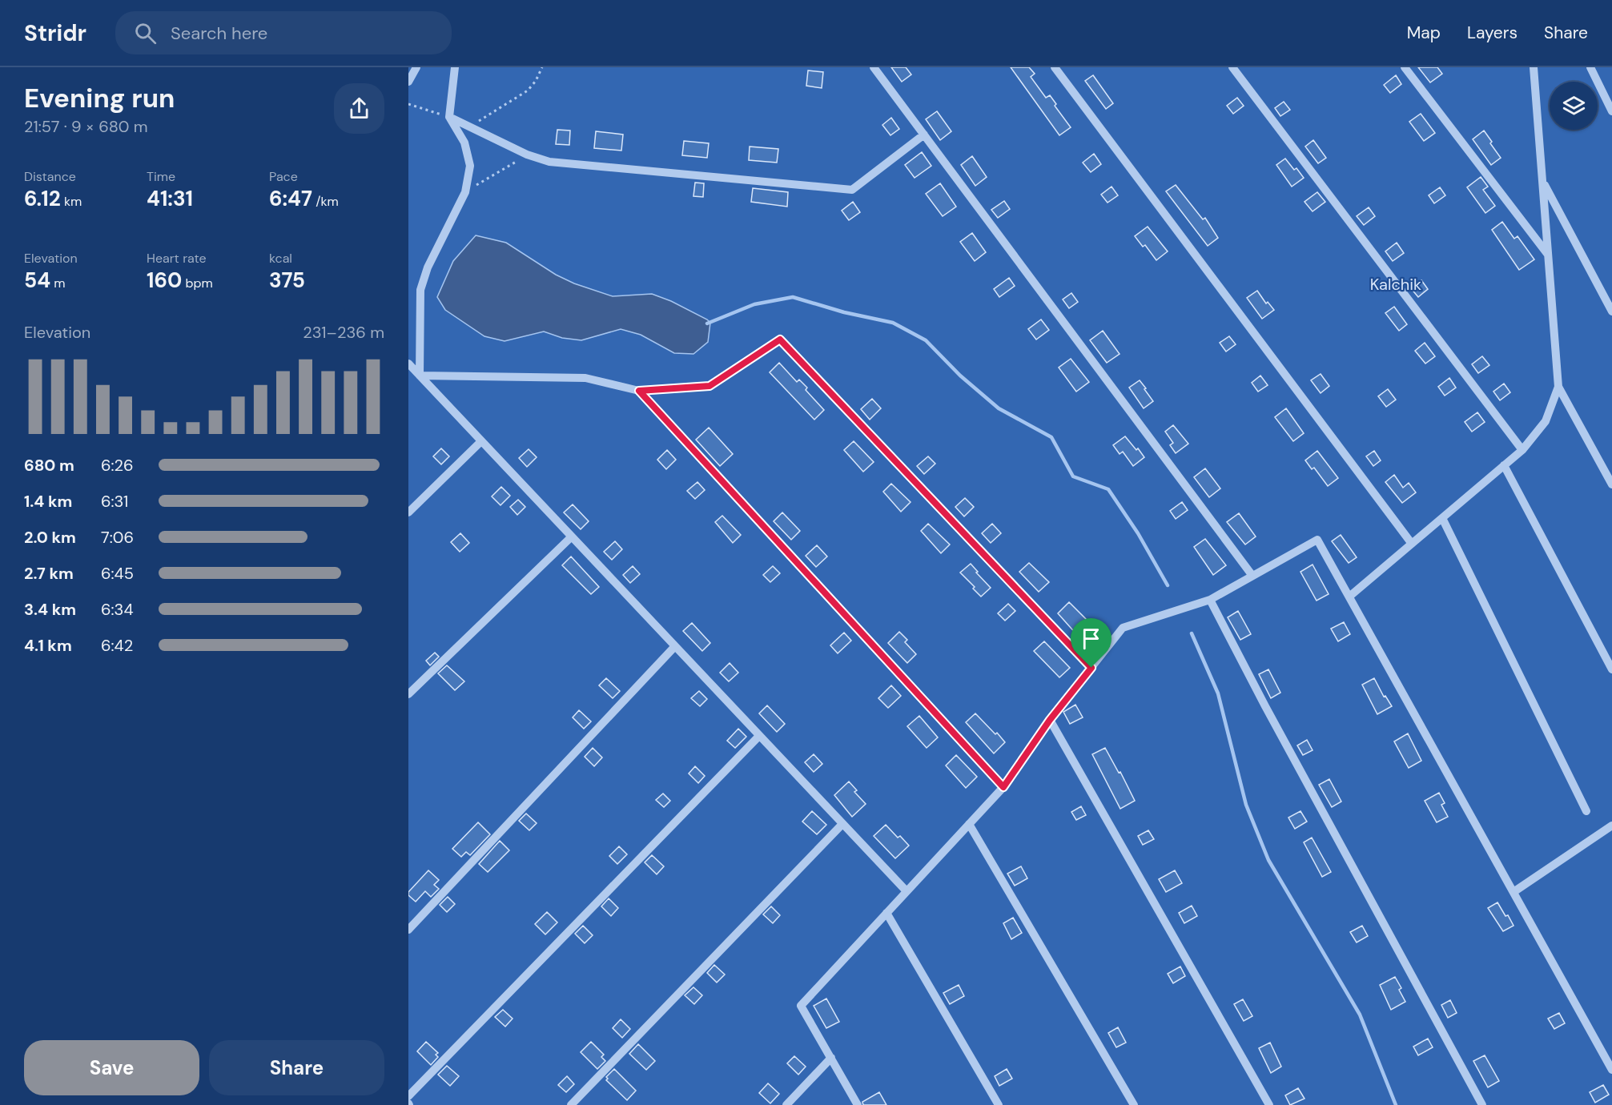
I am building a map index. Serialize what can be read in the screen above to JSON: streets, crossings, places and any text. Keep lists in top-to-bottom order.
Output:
{
  "parks": ["Kalchik"],
  "page": {
    "header": "Stridr",
    "search": "Search here",
    "nav": ["Map", "Layers", "Share"],
    "heading": ["Evening run", "21:57 · 9 × 680 m"],
    "stats": [
      ["Distance", "6.12 km"],
      ["Time", "41:31"],
      ["Pace", "6:47 /km"],
      ["Elevation", "54 m"],
      ["Heart rate", "160 bpm"],
      ["kcal", "375"]
    ],
    "chart": ["Elevation", "231–236 m"],
    "list": [
      {
        "name": "680 m",
        "note": "6:26"
      },
      {
        "name": "1.4 km",
        "note": "6:31"
      },
      {
        "name": "2.0 km",
        "note": "7:06"
      },
      {
        "name": "2.7 km",
        "note": "6:45"
      },
      {
        "name": "3.4 km",
        "note": "6:34"
      },
      {
        "name": "4.1 km",
        "note": "6:42"
      }
    ],
    "buttons": ["Save", "Share"]
  }
}
